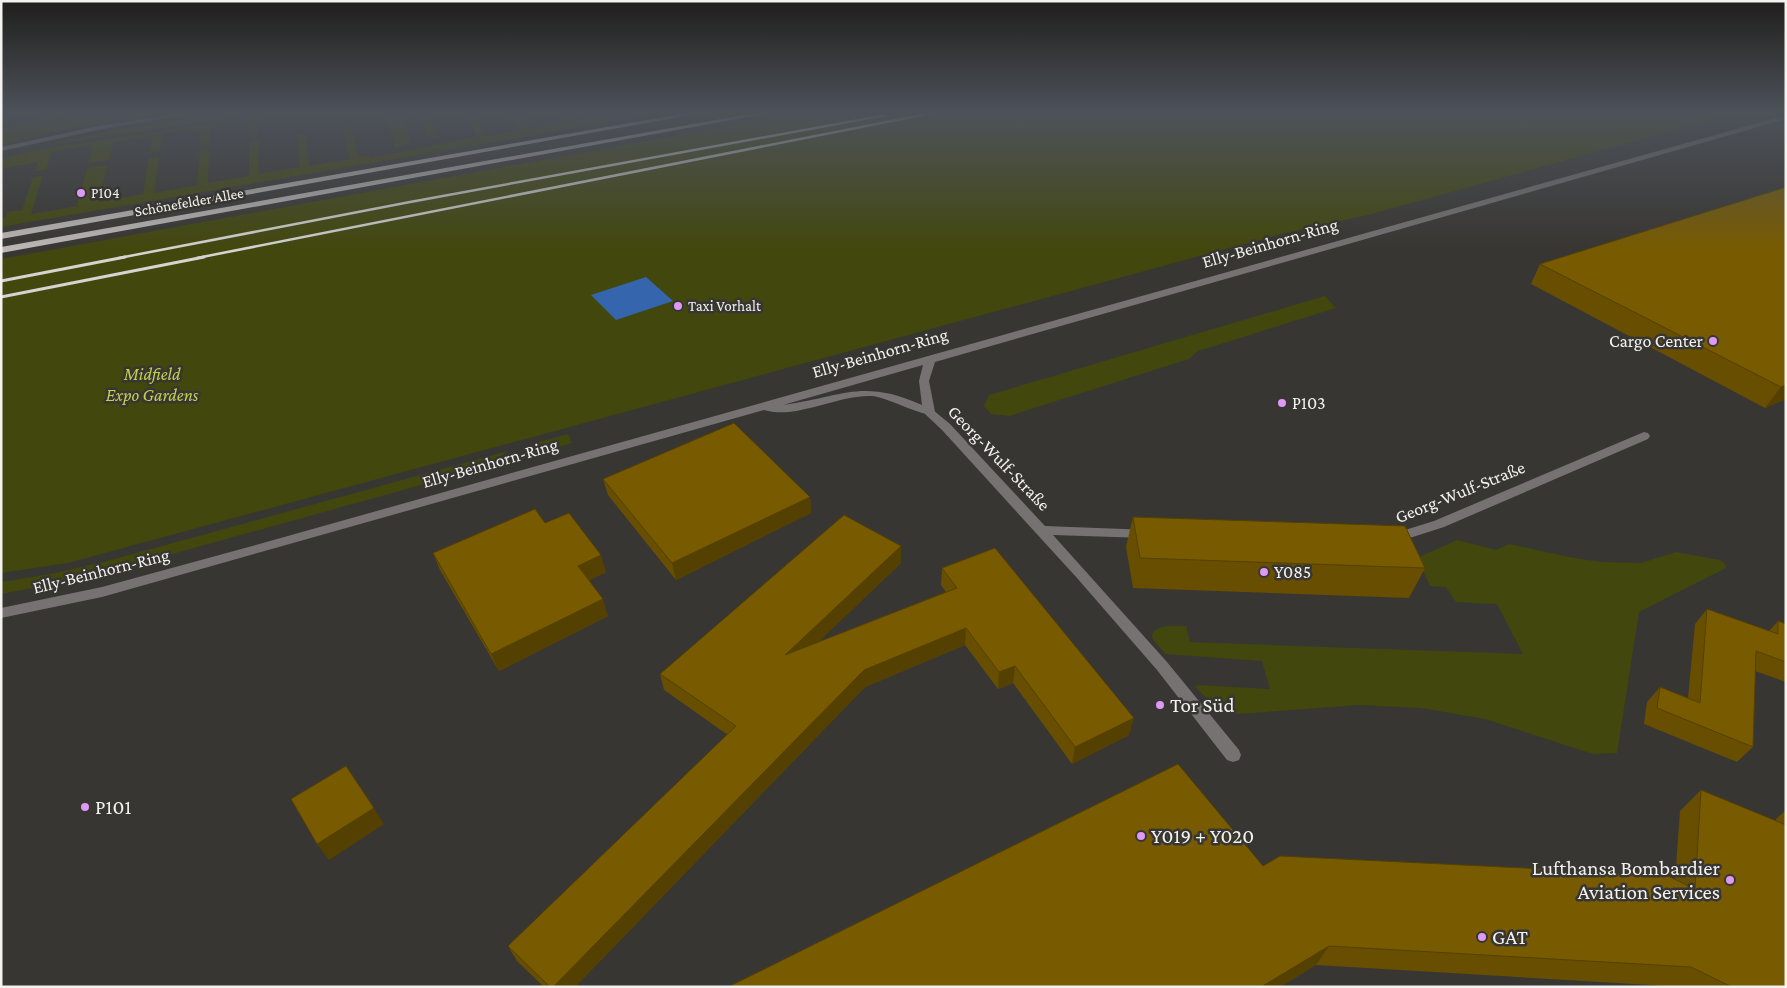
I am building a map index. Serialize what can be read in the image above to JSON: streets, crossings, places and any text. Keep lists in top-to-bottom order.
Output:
{
  "streets": {
    "highway": ["Schönefelder Allee"],
    "street": ["Elly-Beinhorn-Ring", "Georg-Wulf-Straße"]
  },
  "crossings": [
    ["Elly-Beinhorn-Ring", "Georg-Wulf-Straße"]
  ],
  "parks": ["Midfield Expo Gardens"],
  "places": [
    "P104",
    "Taxi Vorhalt",
    "Cargo Center",
    "P103",
    "Y085",
    "Tor Süd",
    "P101",
    "Y019 + Y020",
    "Lufthansa Bombardier Aviation Services",
    "GAT"
  ]
}
